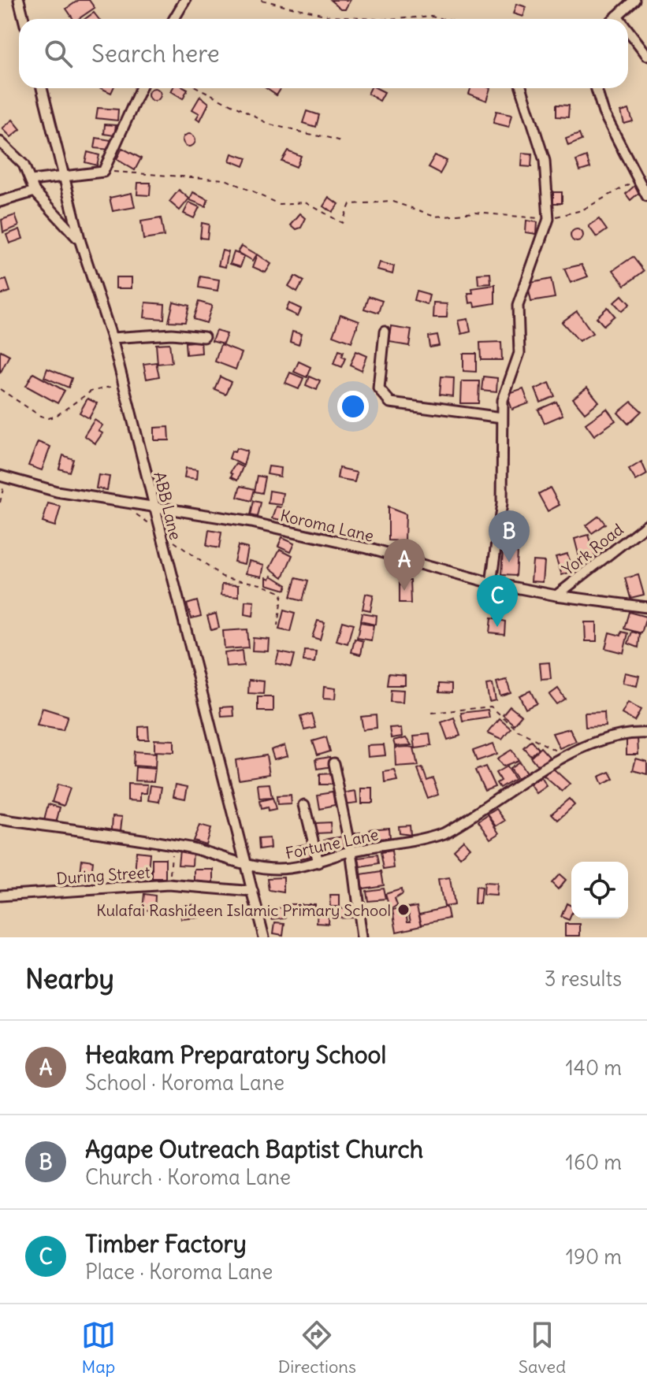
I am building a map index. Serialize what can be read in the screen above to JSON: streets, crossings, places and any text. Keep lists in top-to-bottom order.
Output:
{
  "streets": {
    "street": [
      "ABB Lane",
      "Koroma Lane",
      "York Road",
      "Fortune Lane",
      "During Street"
    ]
  },
  "crossings": [
    ["ABB Lane", "Koroma Lane"],
    ["ABB Lane", "Fortune Lane"],
    ["Koroma Lane", "York Road"],
    ["Fortune Lane", "During Street"]
  ],
  "places": ["Kulafai Rashideen Islamic Primary School"],
  "page": {
    "search": "Search here",
    "pins": ["B", "A", "C"],
    "heading": ["Nearby", "3 results"],
    "list": [
      {
        "mark": "A",
        "name": "Heakam Preparatory School",
        "note": "School · Koroma Lane",
        "value": "140 m"
      },
      {
        "mark": "B",
        "name": "Agape Outreach Baptist Church",
        "note": "Church · Koroma Lane",
        "value": "160 m"
      },
      {
        "mark": "C",
        "name": "Timber Factory",
        "note": "Place · Koroma Lane",
        "value": "190 m"
      }
    ],
    "nav": ["Map", "Directions", "Saved"]
  }
}
